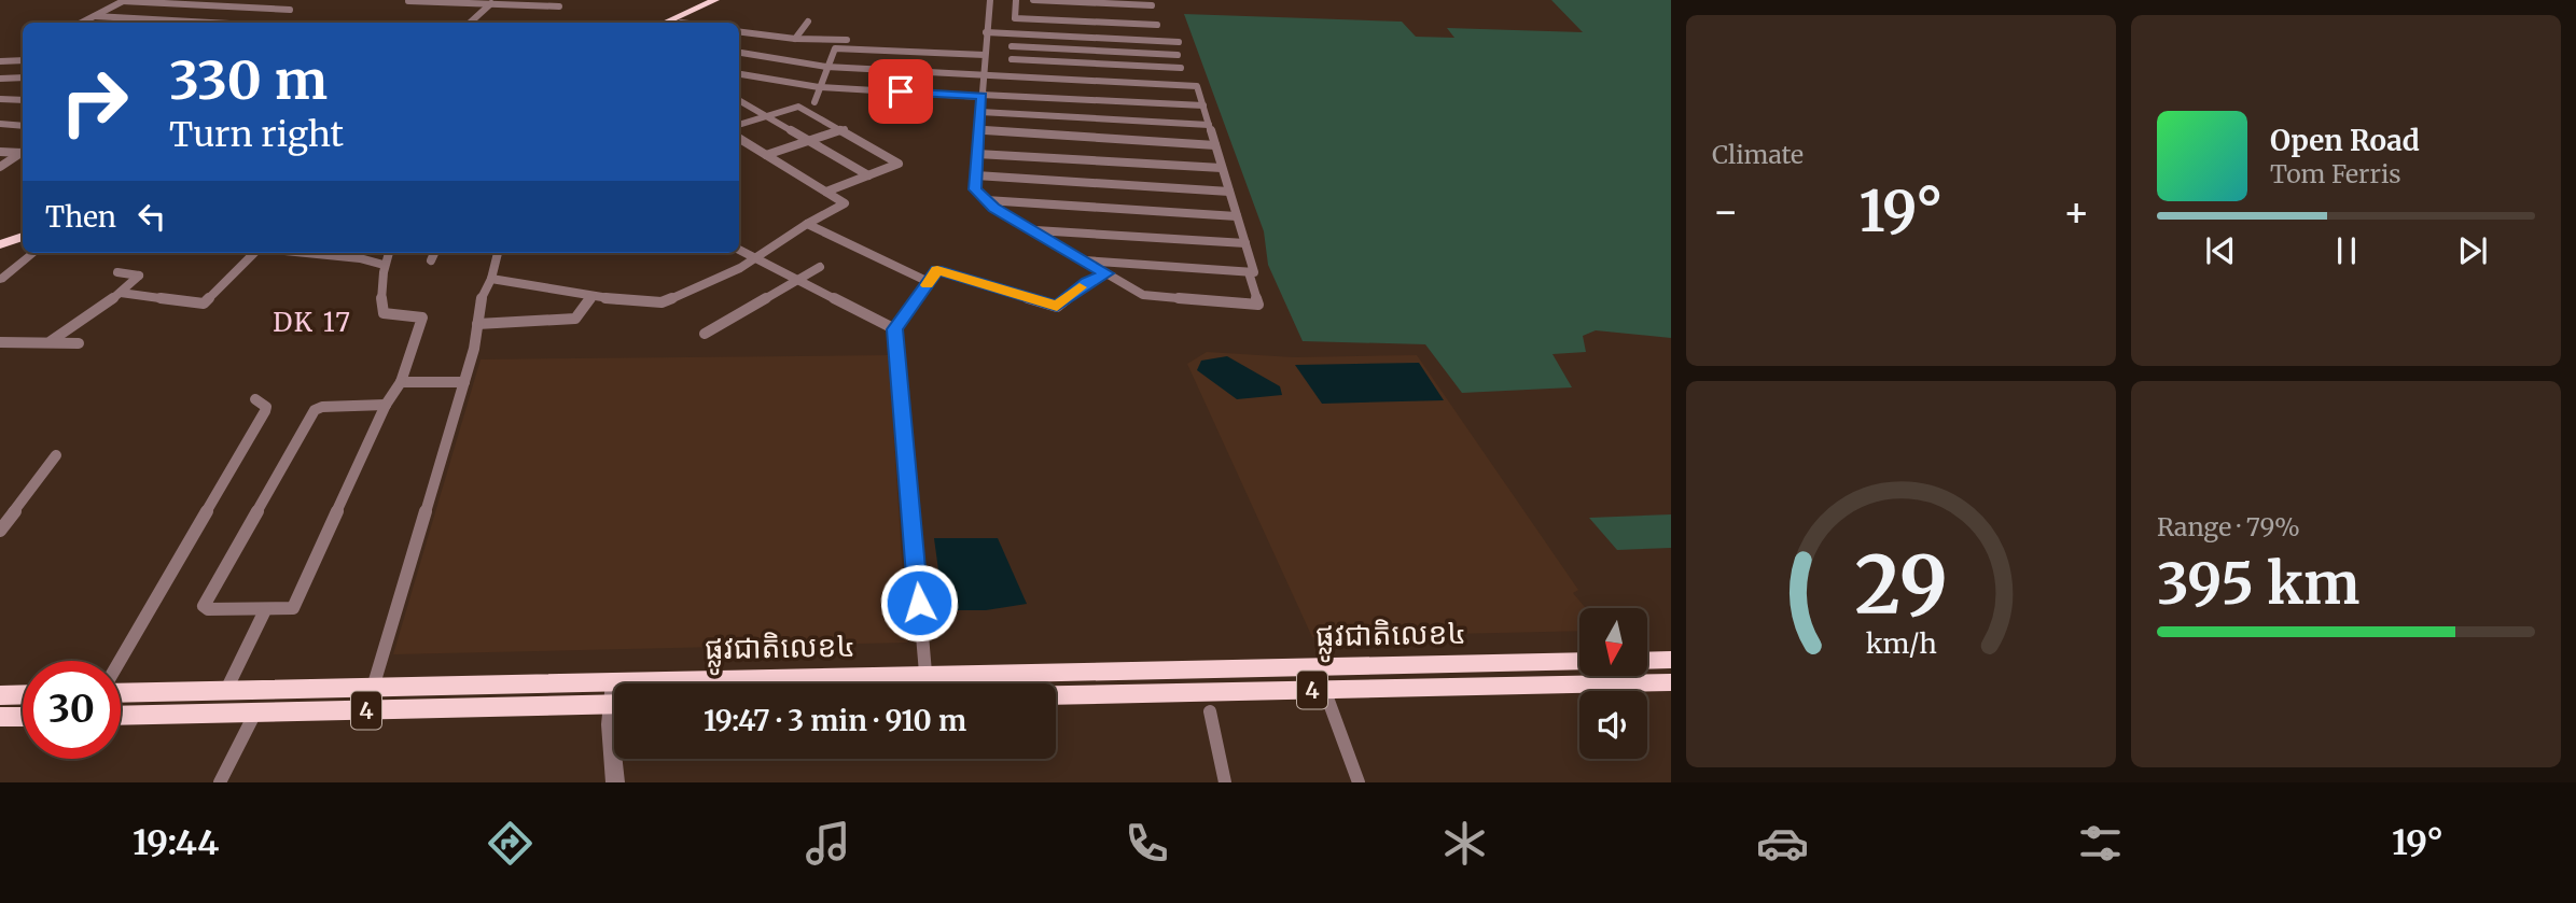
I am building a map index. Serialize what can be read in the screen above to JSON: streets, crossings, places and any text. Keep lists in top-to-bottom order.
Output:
{
  "streets": {
    "highway": ["ផ្លូវជាតិលេខ៤", "4"]
  },
  "districts": ["DK 17"],
  "north": "bottom",
  "page": {
    "tile": [
      "Climate",
      ["Range · 79%", "395 km"]
    ],
    "turn": ["330 m", "Turn right"],
    "song": ["Open Road", "Tom Ferris"],
    "then": "Then",
    "heat": ["−", "19°", "+"],
    "limit": "30",
    "trip": "19:47 · 3 min · 910 m",
    "tabs": ["19:44", "19°"],
    "gauge": ["29", "km/h"]
  }
}
